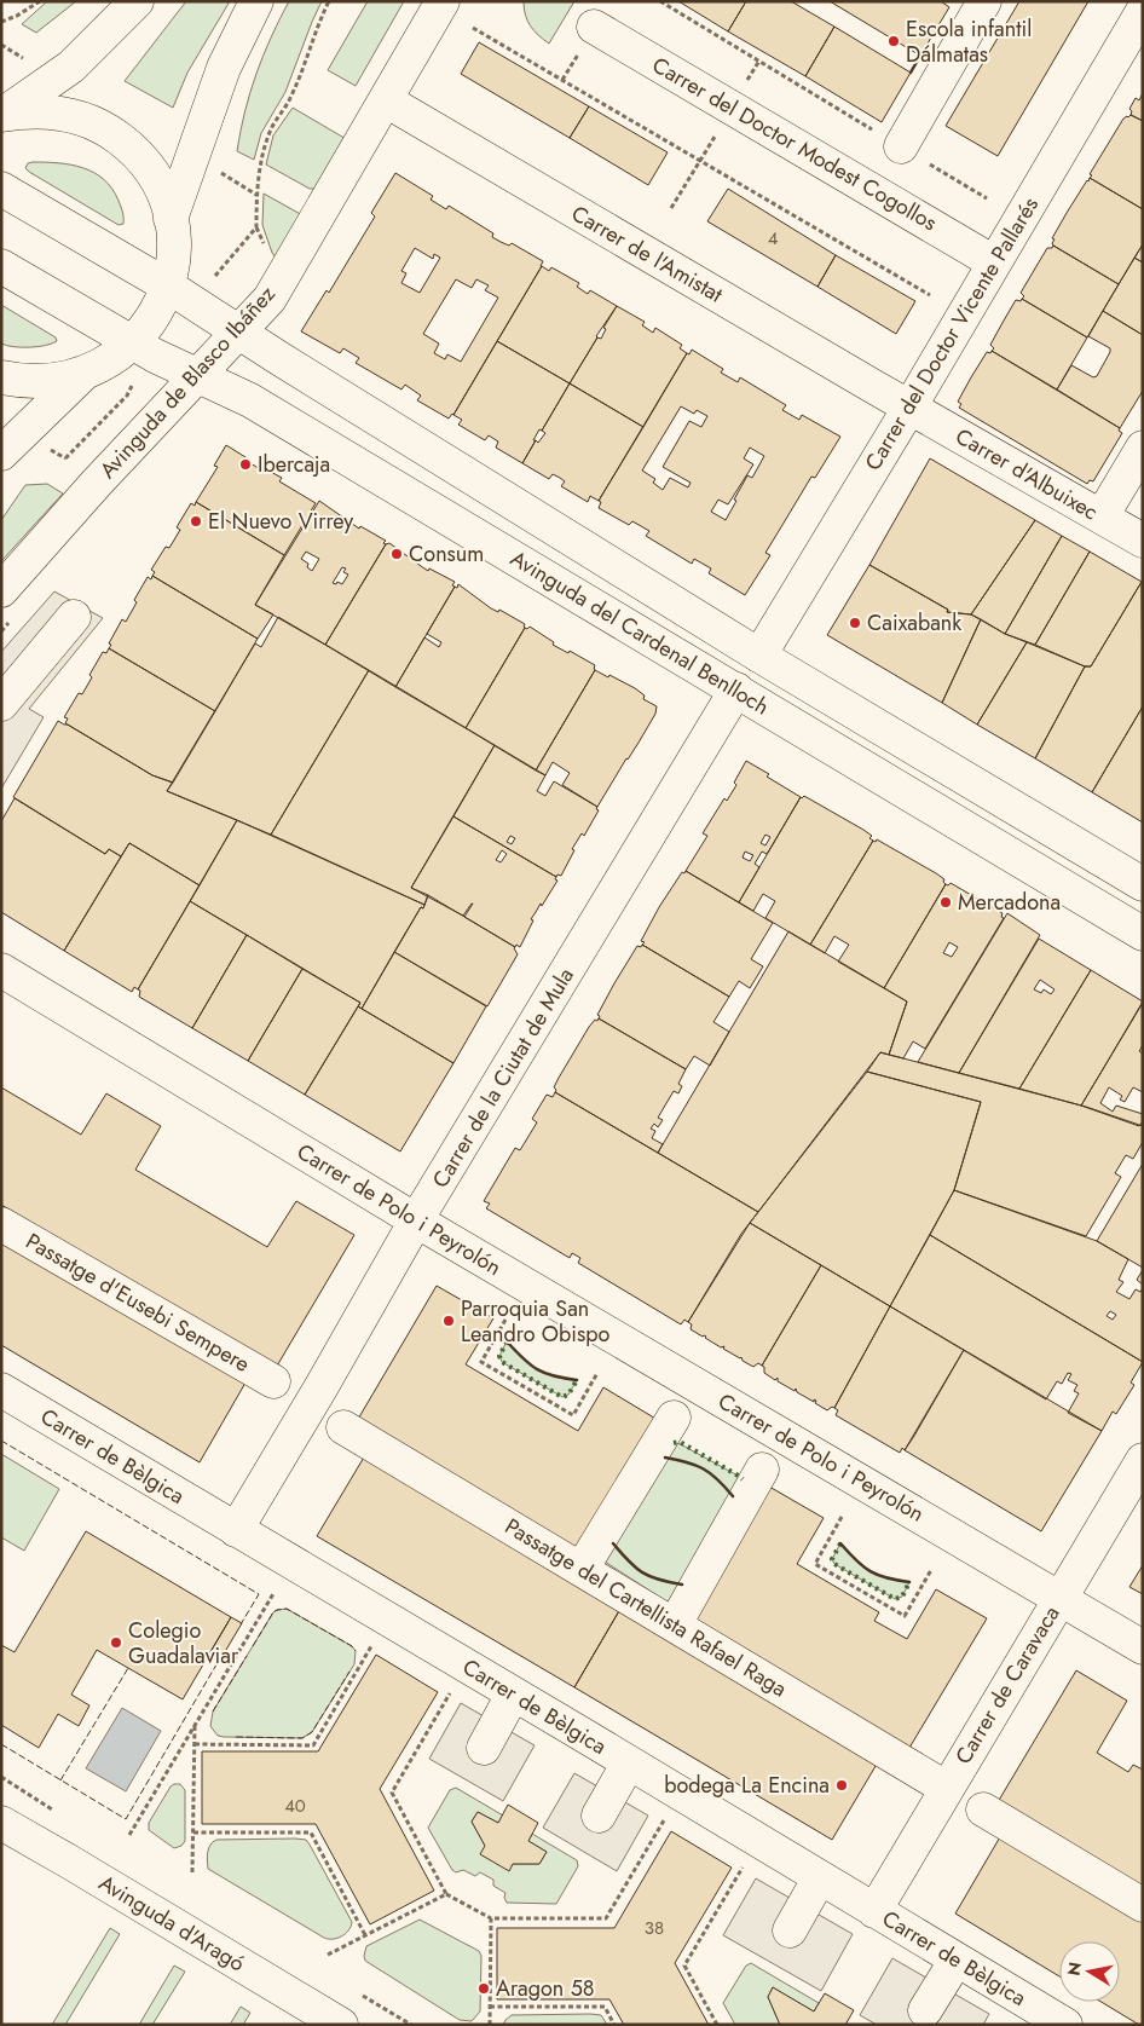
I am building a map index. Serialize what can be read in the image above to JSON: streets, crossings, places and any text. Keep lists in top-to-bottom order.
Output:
{
  "streets": {
    "street": [
      "Carrer del Doctor Modest Cogollos",
      "Carrer de l'Amistat",
      "Carrer del Doctor Vicente Pallarés",
      "Avinguda de Blasco Ibáñez",
      "Carrer d'Albuixec",
      "Avinguda del Cardenal Benlloch",
      "Carrer de la Ciutat de Mula",
      "Carrer de Polo i Peyrolón",
      "Passatge d'Eusebi Sempere",
      "Carrer de Bèlgica",
      "Passatge del Cartellista Rafael Raga",
      "Carrer de Caravaca",
      "Avinguda d'Aragó"
    ]
  },
  "crossings": [
    ["Carrer del Doctor Modest Cogollos", "Carrer del Doctor Vicente Pallarés"],
    ["Carrer de l'Amistat", "Carrer del Doctor Vicente Pallarés"],
    ["Carrer de l'Amistat", "Avinguda de Blasco Ibáñez"],
    ["Carrer de l'Amistat", "Carrer d'Albuixec"],
    ["Carrer del Doctor Vicente Pallarés", "Carrer d'Albuixec"],
    ["Carrer del Doctor Vicente Pallarés", "Avinguda del Cardenal Benlloch"],
    ["Avinguda de Blasco Ibáñez", "Avinguda del Cardenal Benlloch"],
    ["Avinguda del Cardenal Benlloch", "Carrer de la Ciutat de Mula"],
    ["Carrer de la Ciutat de Mula", "Carrer de Polo i Peyrolón"],
    ["Carrer de la Ciutat de Mula", "Carrer de Bèlgica"],
    ["Carrer de Polo i Peyrolón", "Carrer de Caravaca"],
    ["Carrer de Bèlgica", "Carrer de Caravaca"],
    ["Passatge del Cartellista Rafael Raga", "Carrer de Caravaca"]
  ],
  "places": [
    "Escola infantil Dálmatas",
    "Ibercaja",
    "El Nuevo Virrey",
    "Consum",
    "Caixabank",
    "Mercadona",
    "Parroquia San Leandro Obispo",
    "Colegio Guadalaviar",
    "bodega La Encina",
    "Aragon 58"
  ],
  "house_numbers": ["4", "40", "38"],
  "north": "left"
}
